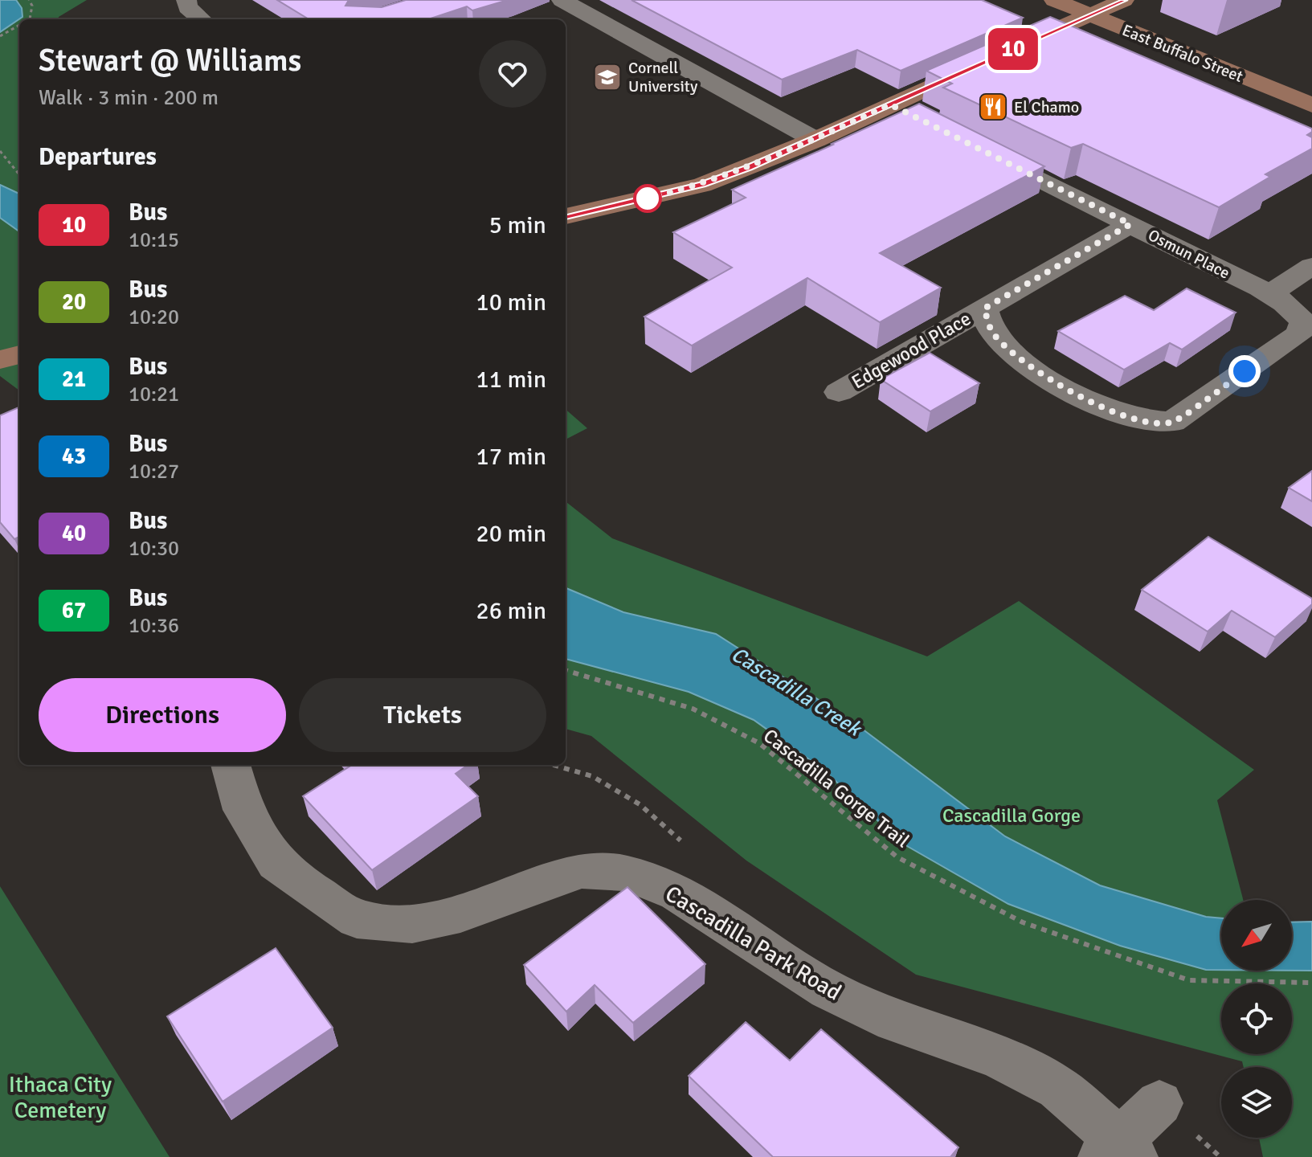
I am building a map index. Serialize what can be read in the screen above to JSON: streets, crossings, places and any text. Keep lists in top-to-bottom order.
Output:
{
  "streets": {
    "street": [
      "East Buffalo Street",
      "Osmun Place",
      "Edgewood Place",
      "Cascadilla Park Road"
    ],
    "path": ["Cascadilla Gorge Trail"]
  },
  "crossings": [
    ["Osmun Place", "Edgewood Place"]
  ],
  "water": ["Cascadilla Creek"],
  "parks": ["Cascadilla Gorge", "Ithaca City Cemetery"],
  "places": {
    "school or university": ["Cornell University"],
    "restaurant": ["El Chamo"]
  },
  "lines": ["bus line 10"],
  "north": "bottom left",
  "page": {
    "on_map": "10",
    "heading": [
      ["Stewart @ Williams", "Walk · 3 min · 200 m"],
      "Departures"
    ],
    "list": [
      {
        "mark": "10",
        "name": "Bus",
        "note": "10:15",
        "value": "5 min"
      },
      {
        "mark": "20",
        "name": "Bus",
        "note": "10:20",
        "value": "10 min"
      },
      {
        "mark": "21",
        "name": "Bus",
        "note": "10:21",
        "value": "11 min"
      },
      {
        "mark": "43",
        "name": "Bus",
        "note": "10:27",
        "value": "17 min"
      },
      {
        "mark": "40",
        "name": "Bus",
        "note": "10:30",
        "value": "20 min"
      },
      {
        "mark": "67",
        "name": "Bus",
        "note": "10:36",
        "value": "26 min"
      }
    ],
    "buttons": ["Directions", "Tickets"]
  }
}
